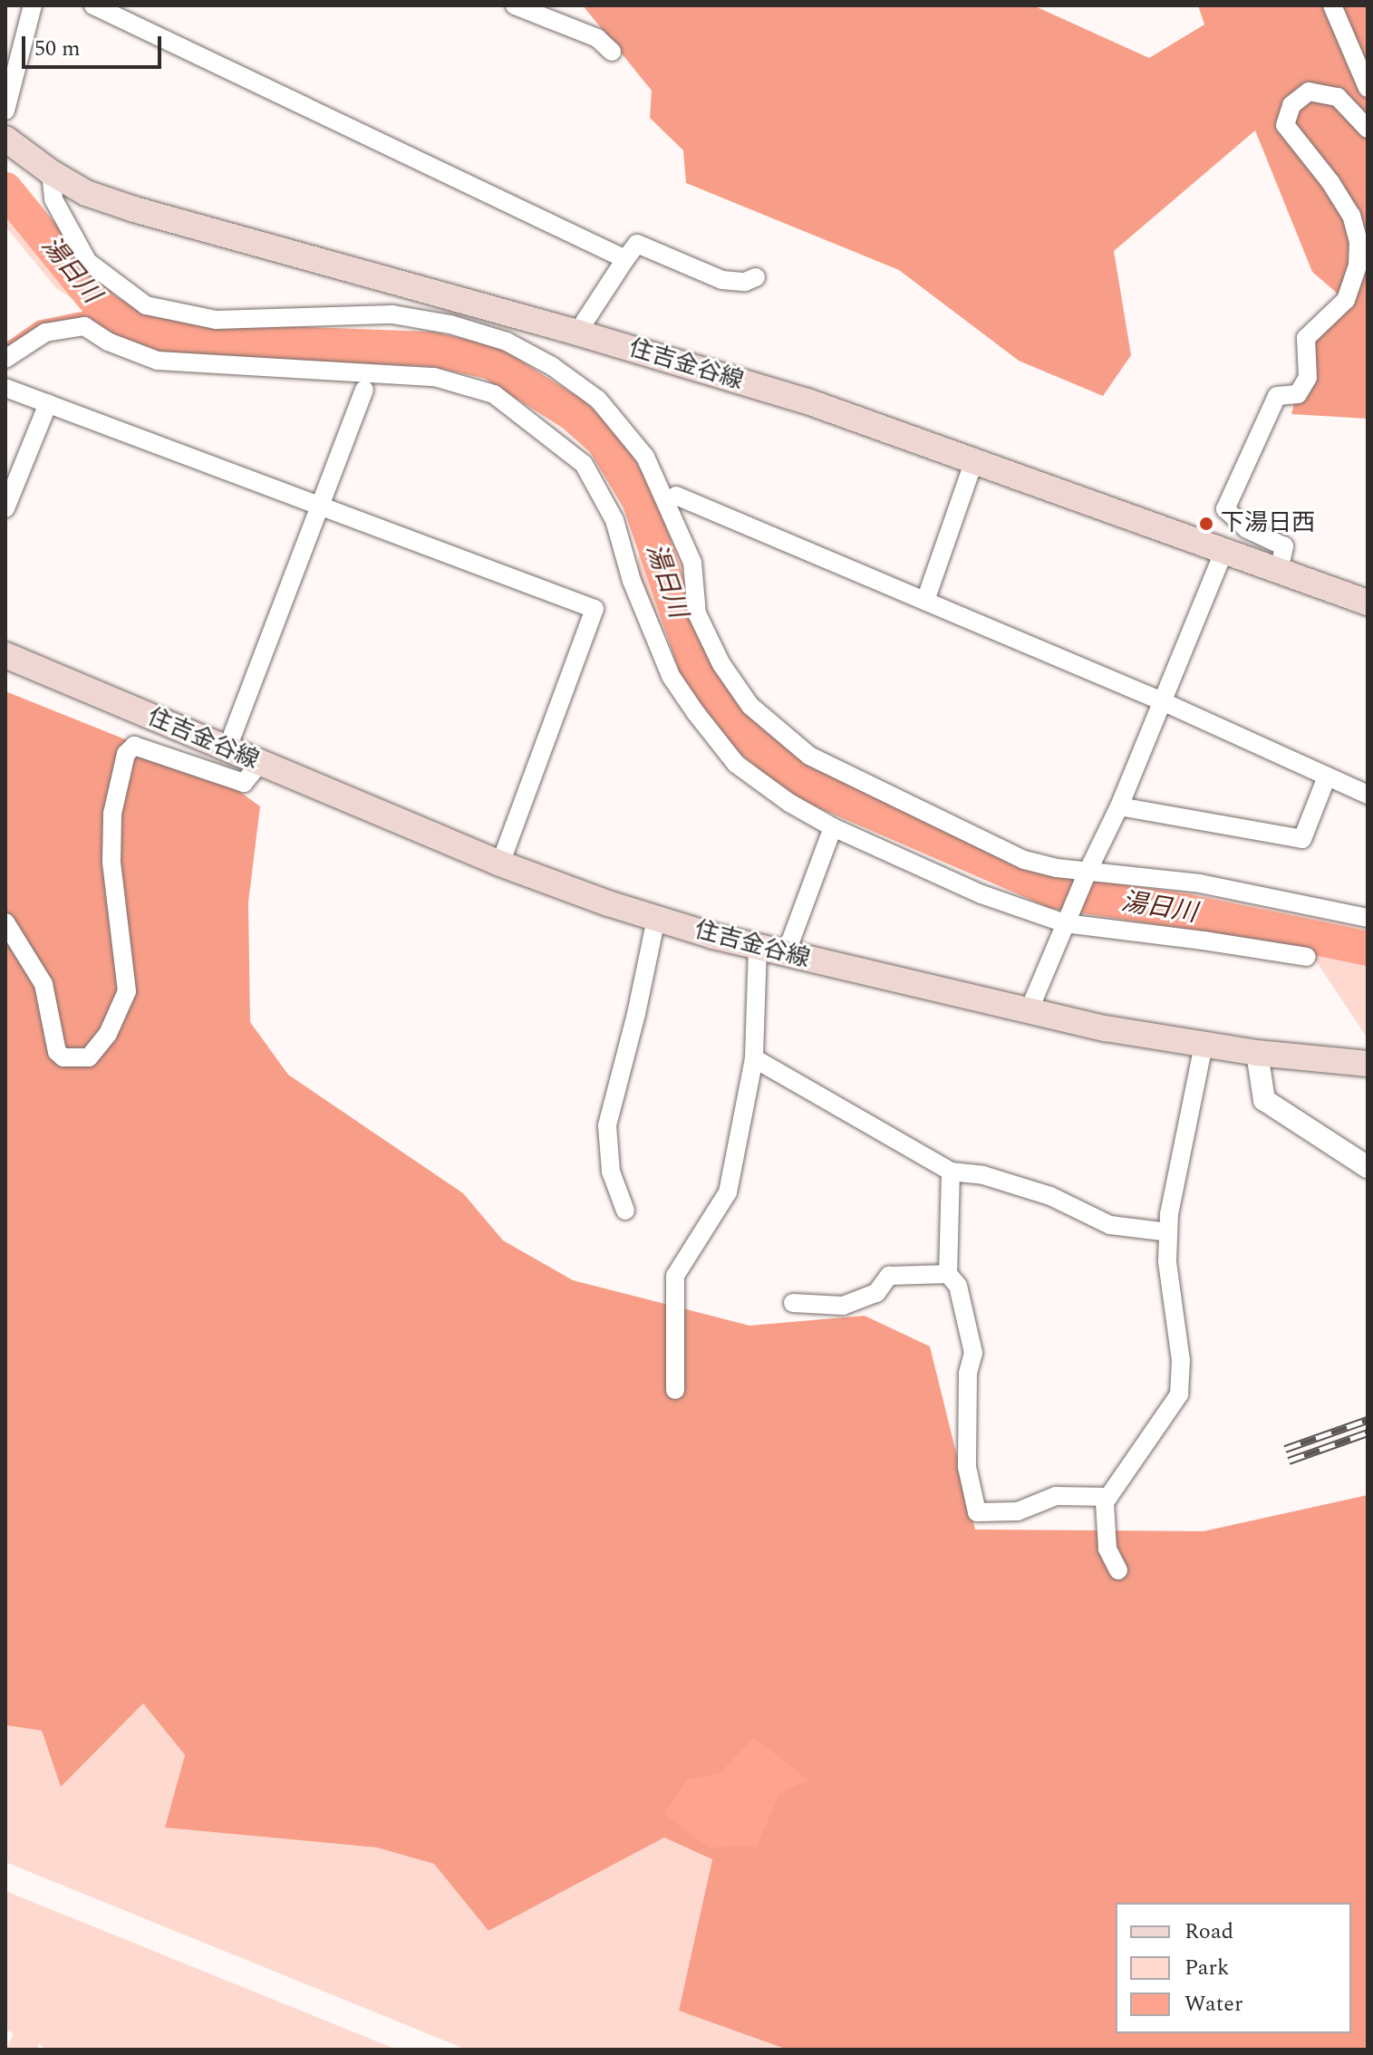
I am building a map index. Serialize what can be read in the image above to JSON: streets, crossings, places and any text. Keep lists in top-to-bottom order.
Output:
{
  "streets": {
    "main road": ["住吉金谷線"]
  },
  "water": ["湯日川"],
  "places": ["下湯日西"],
  "legend": ["Road", "Park", "Water"],
  "scale_bar": "50 m"
}
